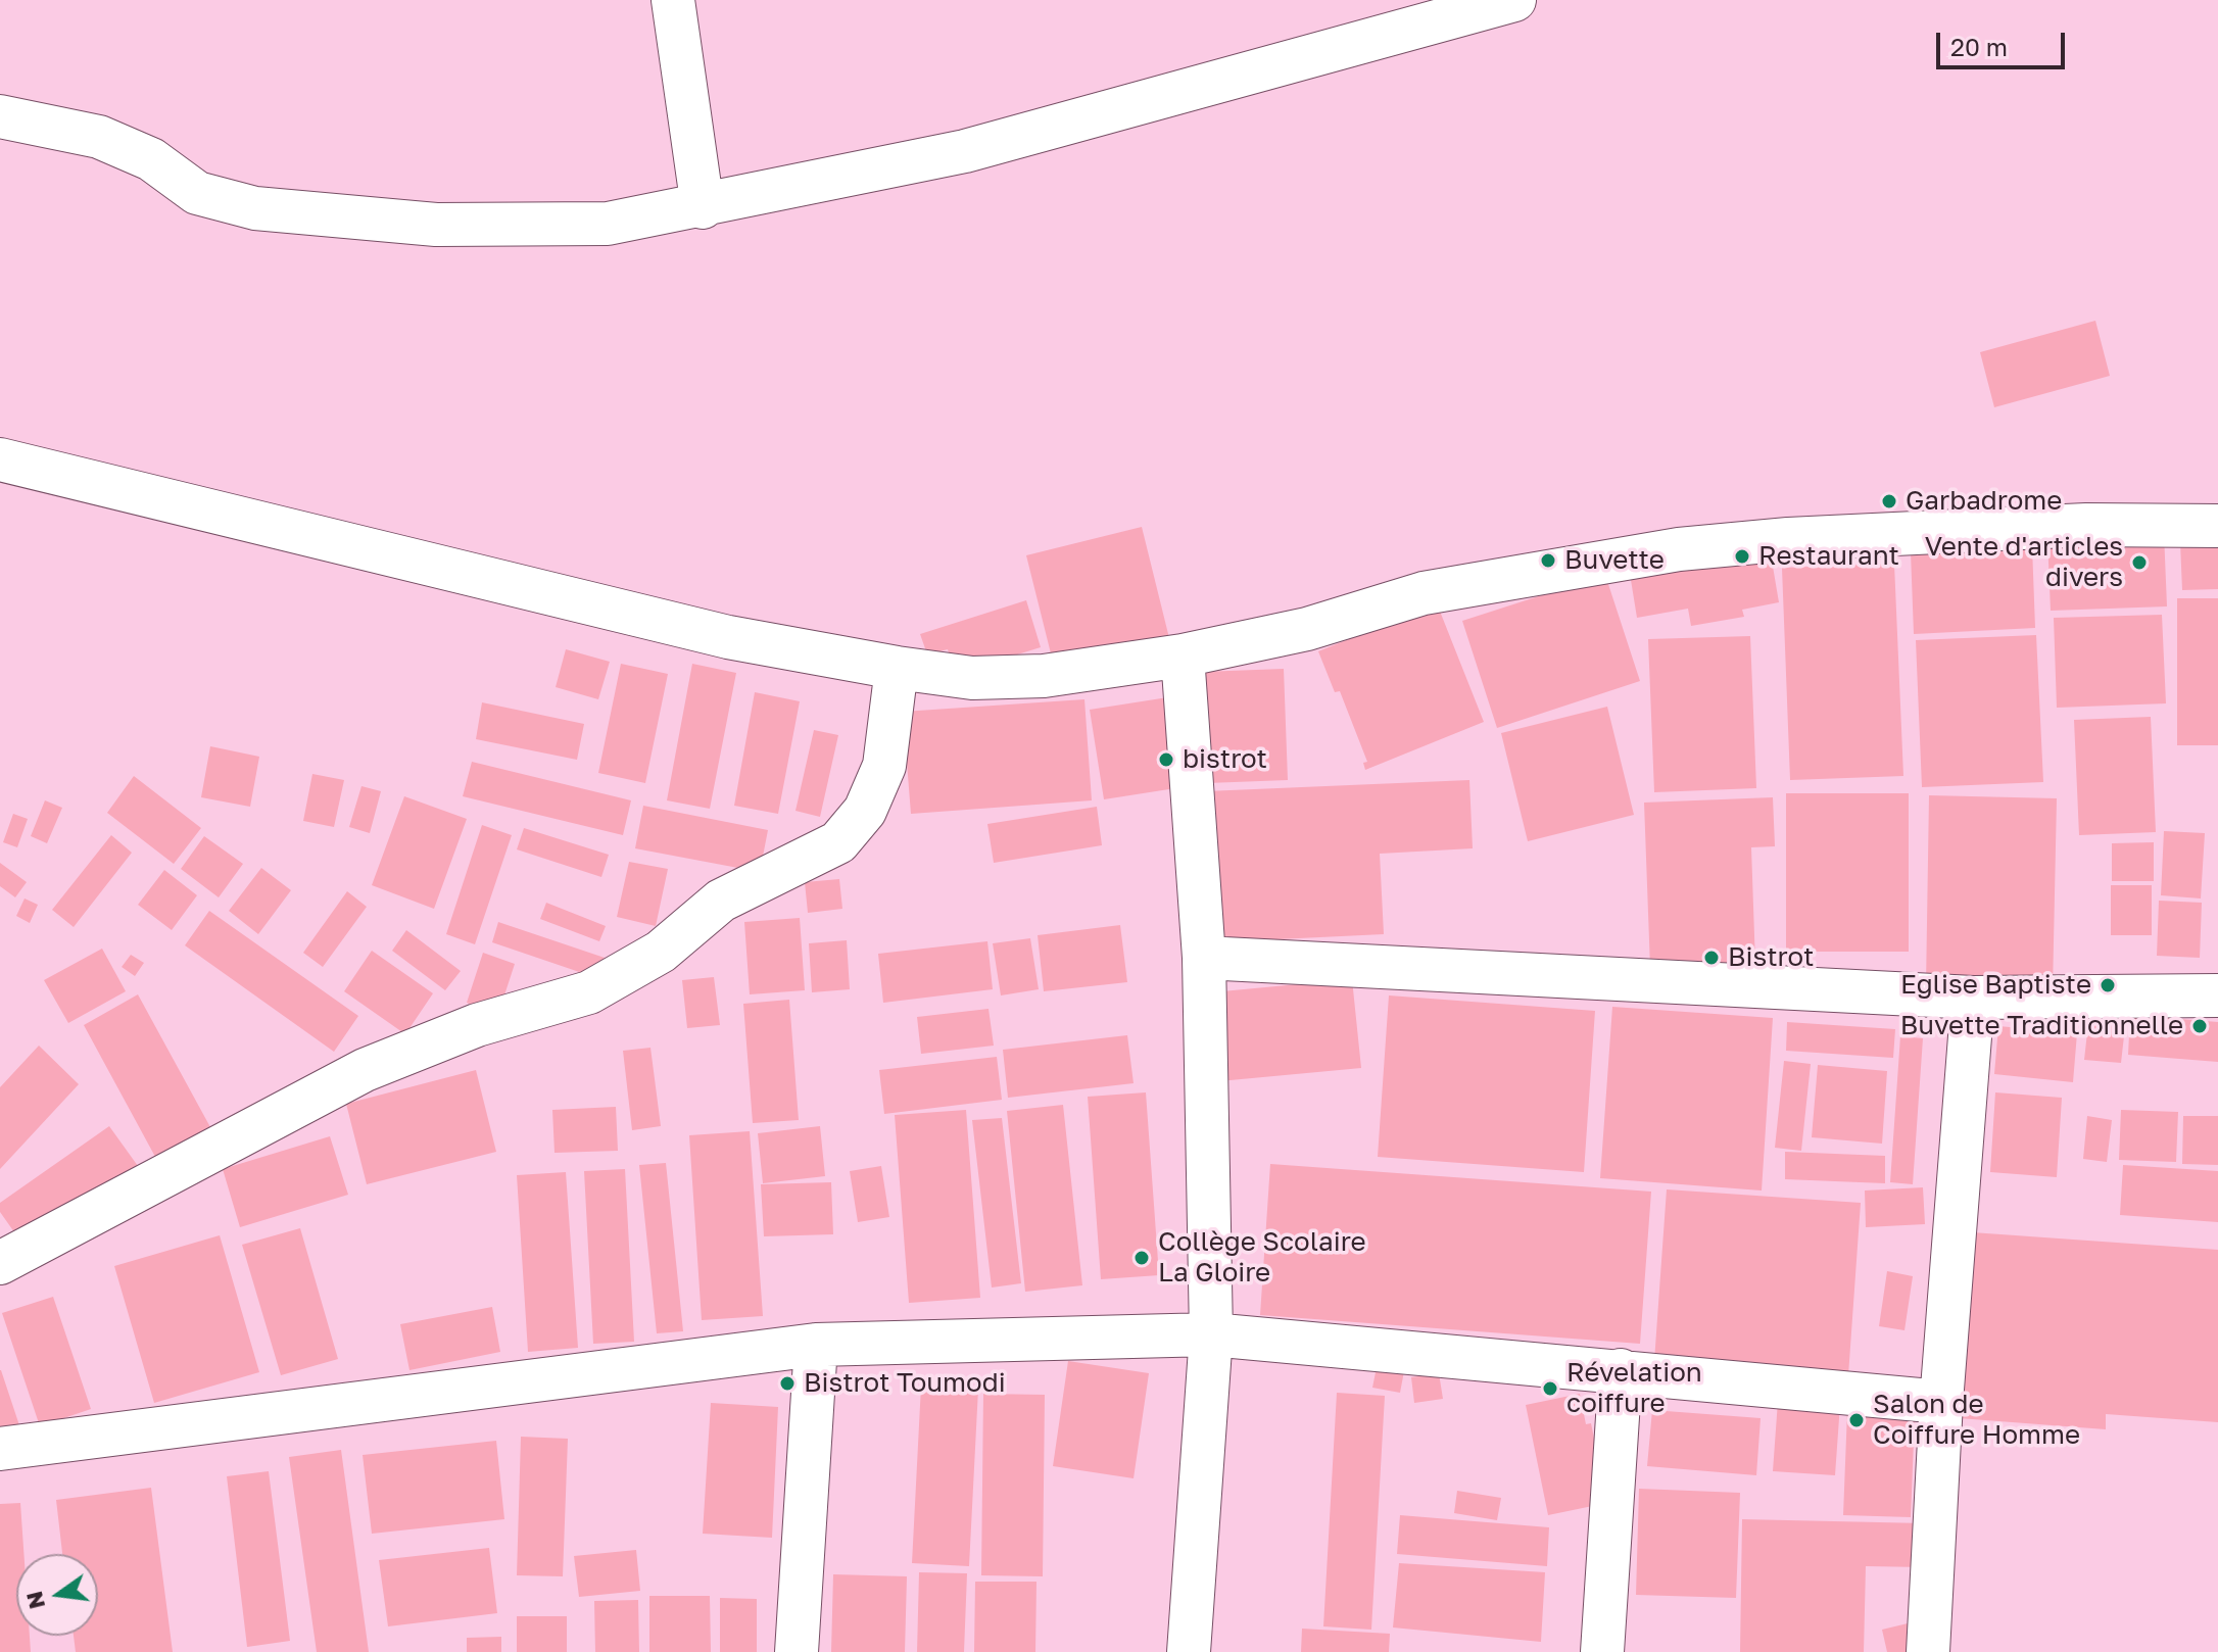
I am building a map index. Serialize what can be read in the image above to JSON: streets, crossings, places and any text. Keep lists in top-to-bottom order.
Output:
{
  "places": [
    "Garbadrome",
    "Restaurant",
    "Buvette",
    "Vente d'articles divers",
    "bistrot",
    "Bistrot",
    "Eglise Baptiste",
    "Buvette Traditionnelle",
    "Collège Scolaire La Gloire",
    "Bistrot Toumodi",
    "Révelation coiffure",
    "Salon de Coiffure Homme"
  ],
  "scale_bar": "20 m",
  "north": "left"
}
